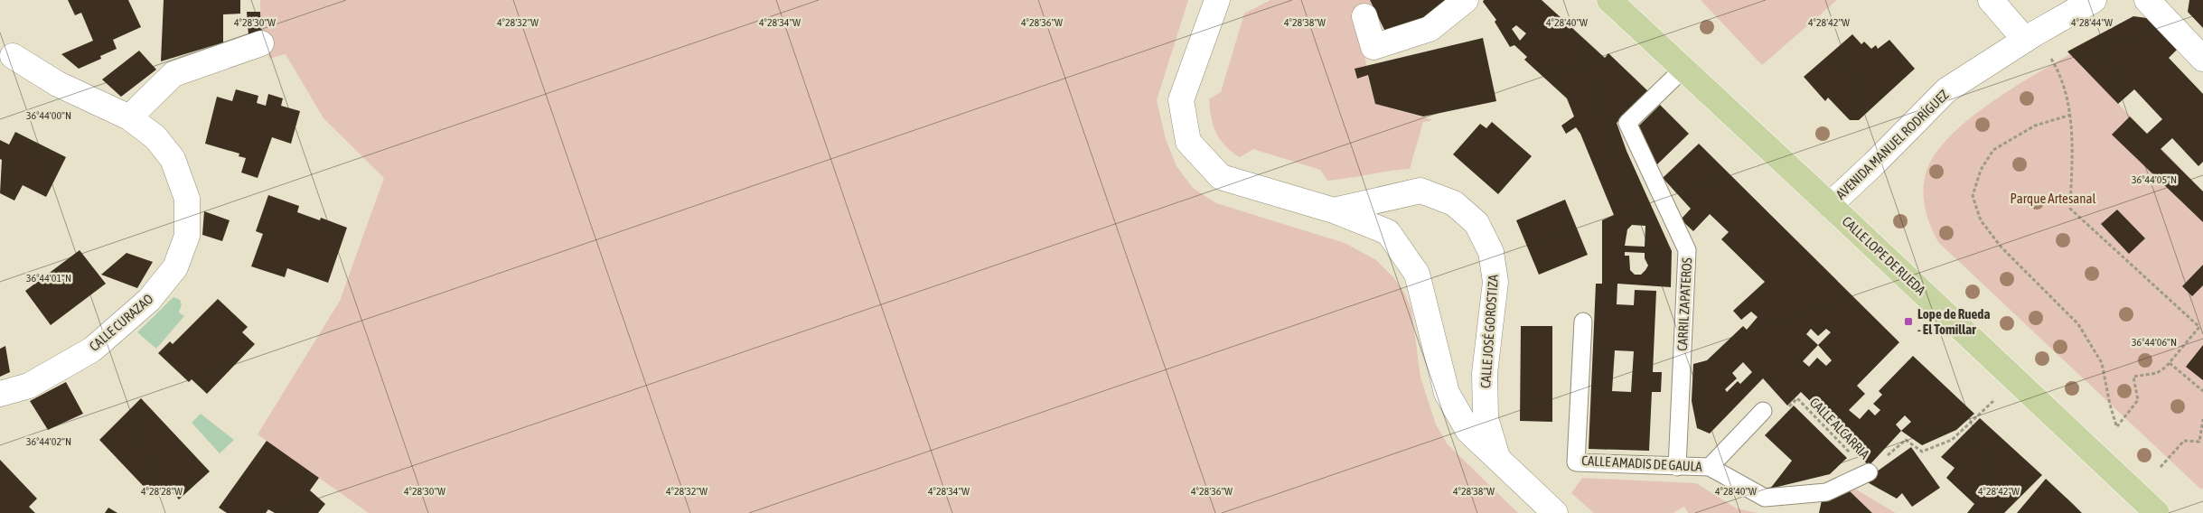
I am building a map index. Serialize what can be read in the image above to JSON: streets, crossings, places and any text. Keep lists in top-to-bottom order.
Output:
{
  "streets": {
    "main road": ["CALLE LOPE DE RUEDA"],
    "street": ["AVENIDA MANUEL RODRÍGUEZ", "CALLE CURAZAO", "CALLE JOSÉ GOROSTIZA"],
    "lane": ["CARRIL ZAPATEROS", "CALLE AMADIS DE GAULA"],
    "path": ["CALLE ALCARRIA"]
  },
  "crossings": [
    ["AVENIDA MANUEL RODRÍGUEZ", "CALLE LOPE DE RUEDA"],
    ["CALLE LOPE DE RUEDA", "CARRIL ZAPATEROS"],
    ["CARRIL ZAPATEROS", "CALLE AMADIS DE GAULA"],
    ["CALLE ALCARRIA", "CALLE AMADIS DE GAULA"]
  ],
  "parks": ["Parque Artesanal"],
  "places": {
    "transit": ["Lope de Rueda - El Tomillar"]
  },
  "coordinates": [
    "4°28'42\"W",
    "4°28'44\"W",
    "4°28'30\"W",
    "4°28'32\"W",
    "4°28'34\"W",
    "4°28'36\"W",
    "4°28'38\"W",
    "4°28'40\"W",
    "36°44'00\"N",
    "36°44'05\"N",
    "36°44'01\"N",
    "36°44'06\"N",
    "36°44'02\"N",
    "4°28'28\"W"
  ]
}
